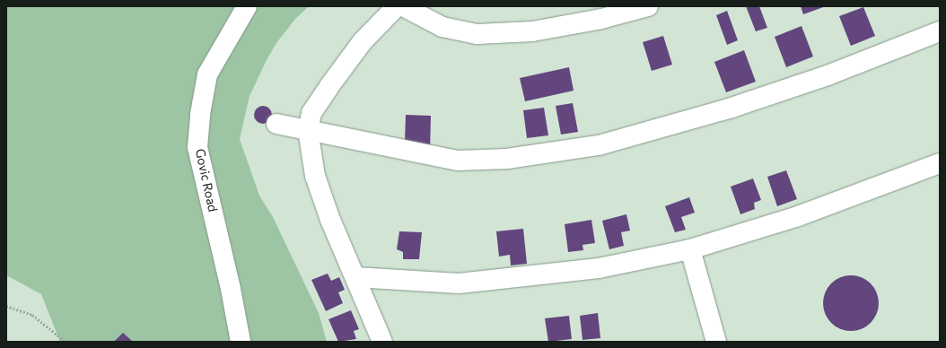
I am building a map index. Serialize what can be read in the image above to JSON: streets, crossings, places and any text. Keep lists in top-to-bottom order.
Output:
{
  "streets": {
    "street": ["Govic Road"]
  }
}
